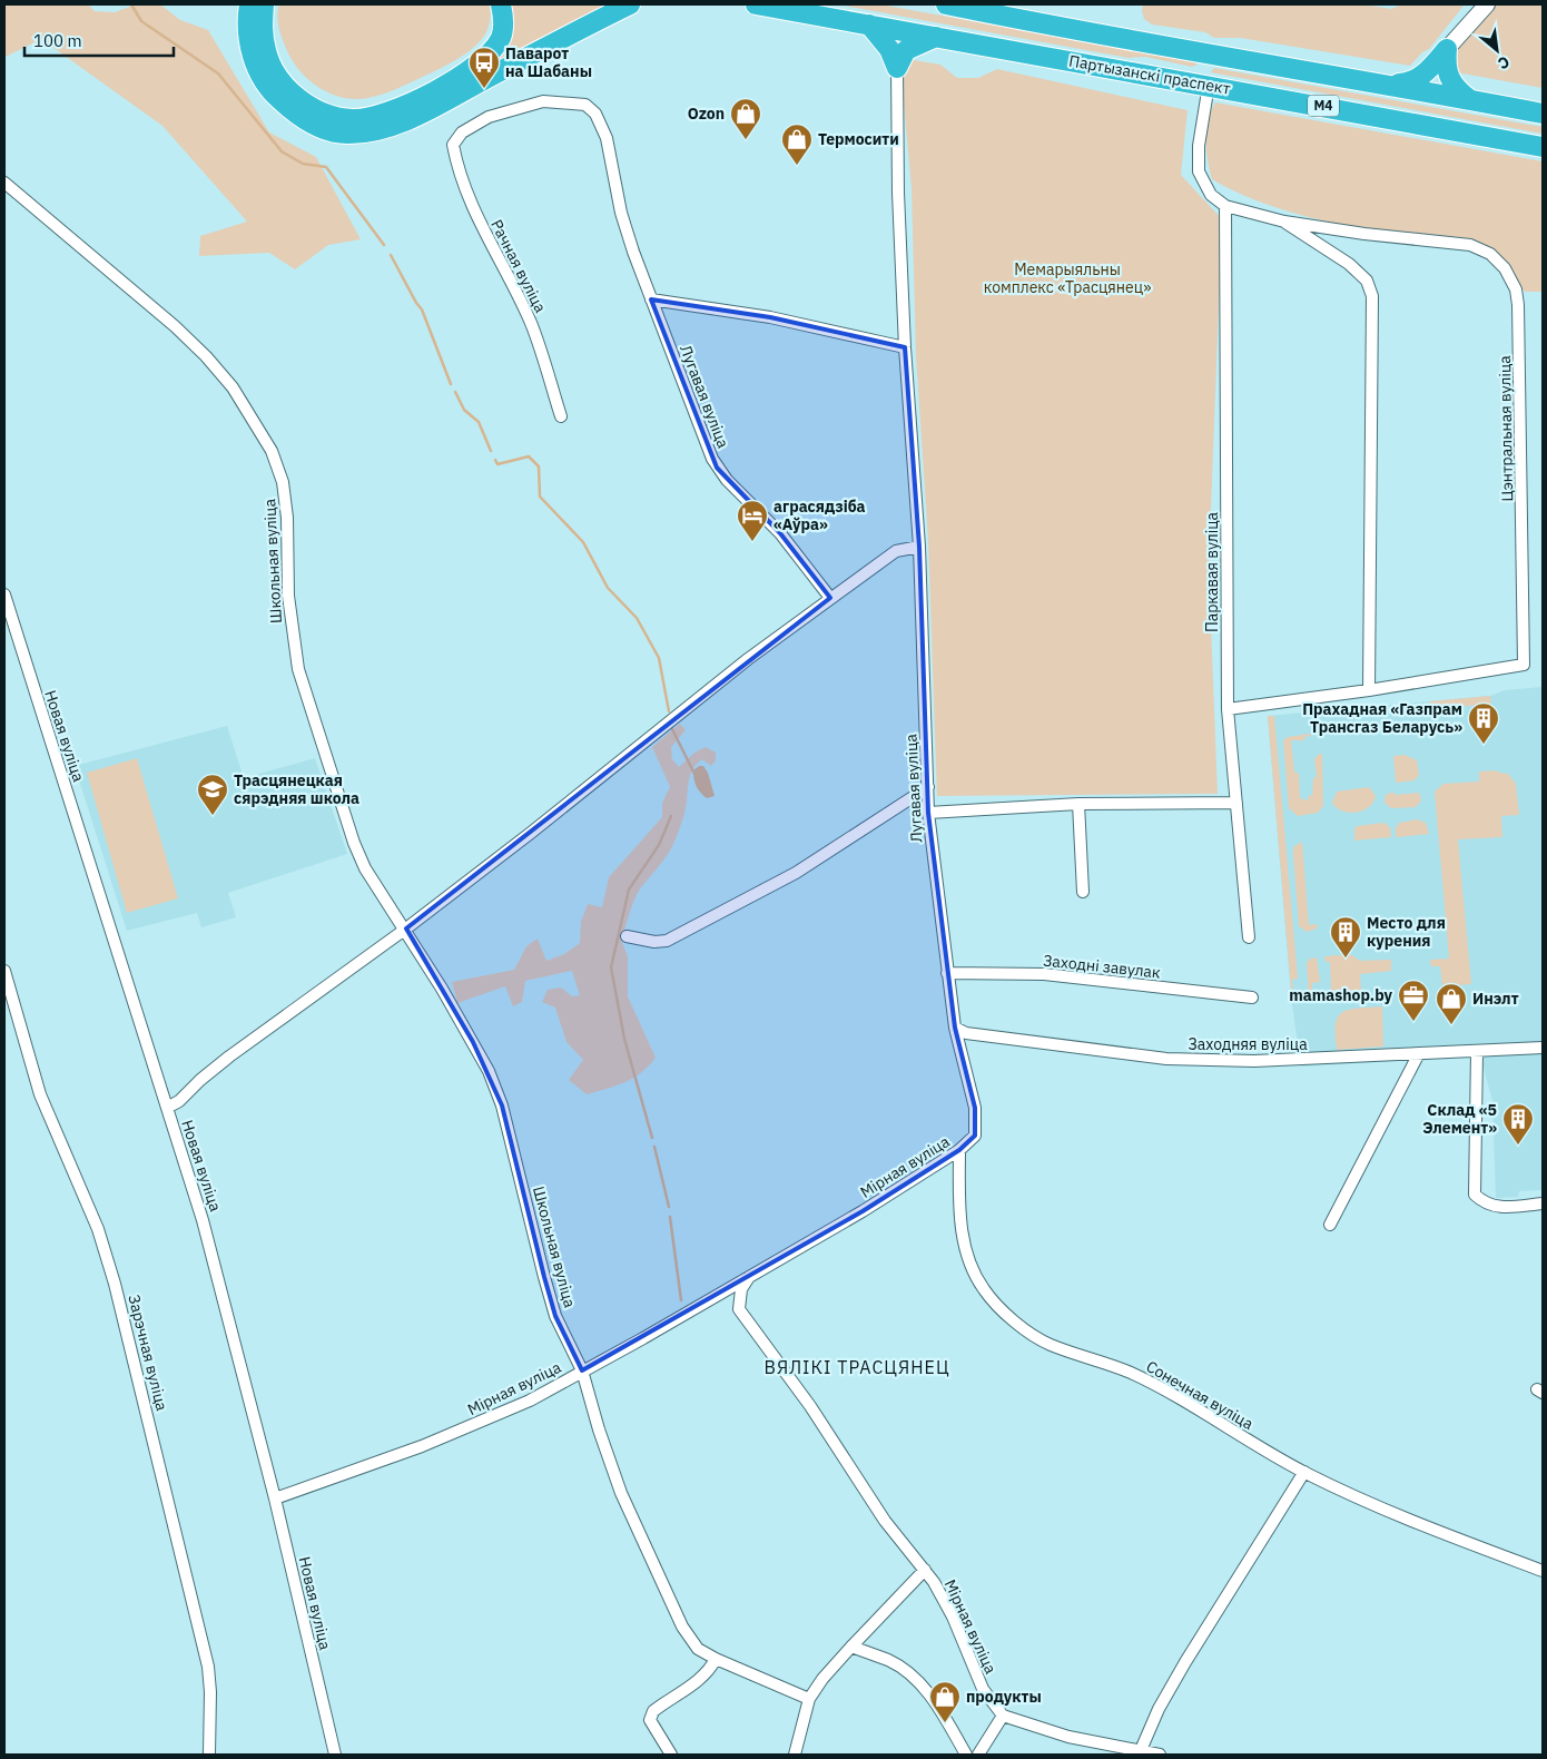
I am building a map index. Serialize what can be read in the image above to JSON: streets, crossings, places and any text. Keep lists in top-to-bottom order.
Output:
{
  "streets": {
    "highway": ["Партызанскі праспект", "М4"],
    "street": [
      "Рачная вуліца",
      "Лугавая вуліца",
      "Цэнтральная вуліца",
      "Школьная вуліца",
      "Паркавая вуліца",
      "Новая вуліца",
      "Заходні завулак",
      "Заходняя вуліца",
      "Мірная вуліца",
      "Зарэчная вуліца",
      "Сонечная вуліца"
    ]
  },
  "crossings": [
    ["Рачная вуліца", "Лугавая вуліца"],
    ["Лугавая вуліца", "Заходні завулак"],
    ["Лугавая вуліца", "Заходняя вуліца"],
    ["Лугавая вуліца", "Мірная вуліца"],
    ["Цэнтральная вуліца", "Паркавая вуліца"],
    ["Школьная вуліца", "Мірная вуліца"],
    ["Новая вуліца", "Мірная вуліца"],
    ["Заходняя вуліца", "Мірная вуліца"],
    ["Мірная вуліца", "Сонечная вуліца"]
  ],
  "districts": ["ВЯЛІКІ ТРАСЦЯНЕЦ"],
  "parks": ["Мемарыяльны комплекс «Трасцянец»"],
  "places": {
    "bus stop": ["Паварот на Шабаны"],
    "shop": [
      "Ozon",
      "Термосити",
      "Инэлт",
      "продукты"
    ],
    "hotel": ["аграсядзіба «Аўра»"],
    "building": ["Прахадная «Газпрам Трансгаз Беларусь»", "Место для курения", "Склад «5 Элемент»"],
    "school or university": ["Трасцянецкая сярэдняя школа"],
    "office": ["mamashop.by"]
  },
  "scale_bar": "100 m",
  "north": "bottom right"
}
